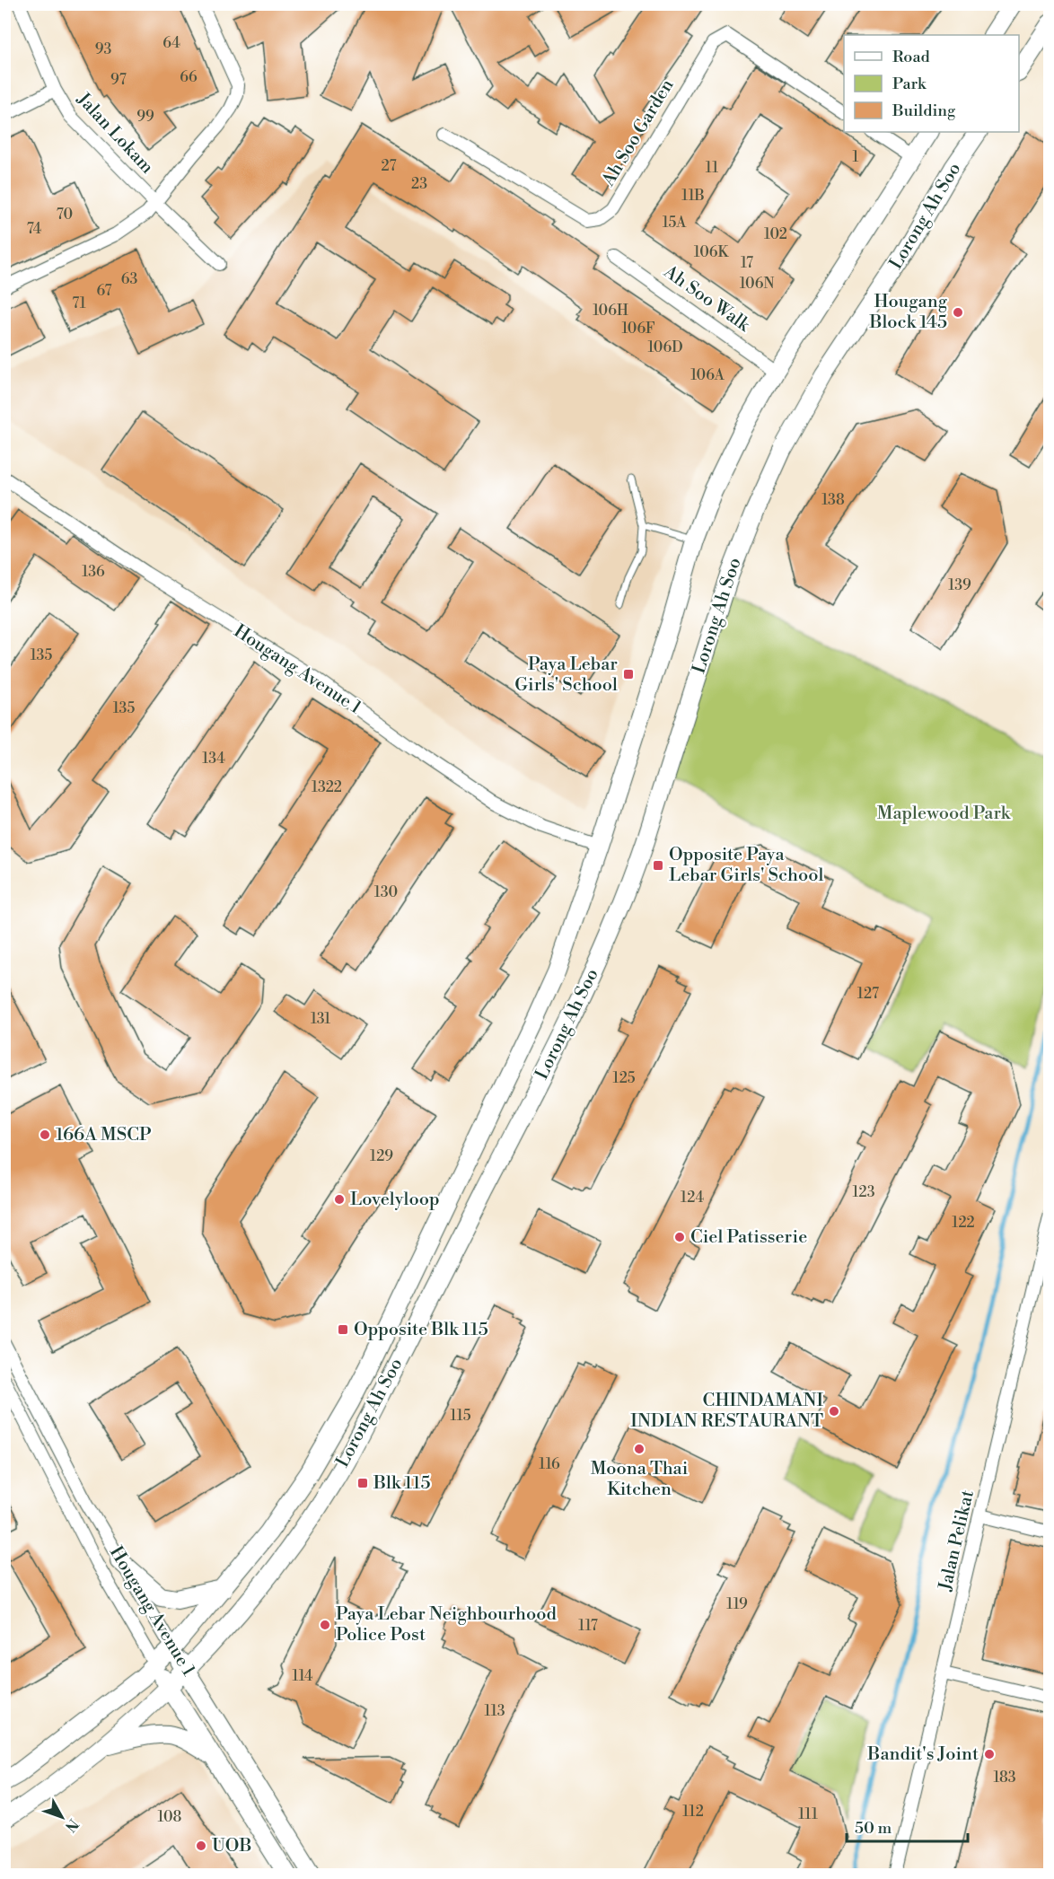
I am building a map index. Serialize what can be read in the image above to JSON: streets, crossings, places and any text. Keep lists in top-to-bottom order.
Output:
{
  "streets": {
    "main road": ["Lorong Ah Soo", "Hougang Avenue 1"],
    "street": [
      "Ah Soo Garden",
      "Jalan Lokam",
      "Ah Soo Walk",
      "Jalan Pelikat"
    ]
  },
  "crossings": [
    ["Lorong Ah Soo", "Ah Soo Walk"],
    ["Lorong Ah Soo", "Hougang Avenue 1"]
  ],
  "parks": ["Maplewood Park"],
  "places": {
    "other": [
      "Hougang Block 145",
      "166A MSCP",
      "Lovelyloop",
      "Ciel Patisserie",
      "CHINDAMANI INDIAN RESTAURANT",
      "Moona Thai Kitchen",
      "Paya Lebar Neighbourhood Police Post",
      "Bandit's Joint",
      "UOB"
    ],
    "transit": [
      "Paya Lebar Girls' School",
      "Opposite Paya Lebar Girls' School",
      "Opposite Blk 115",
      "Blk 115"
    ]
  },
  "house_numbers": [
    "64",
    "93",
    "66",
    "97",
    "99",
    "1",
    "27",
    "11",
    "23",
    "11B",
    "70",
    "15A",
    "74",
    "102",
    "106K",
    "17",
    "63",
    "106N",
    "67",
    "71",
    "106H",
    "106F",
    "106D",
    "106A",
    "138",
    "136",
    "139",
    "135",
    "135",
    "134",
    "1322",
    "130",
    "127",
    "131",
    "125",
    "129",
    "123",
    "124",
    "122",
    "115",
    "116",
    "119",
    "117",
    "114",
    "113",
    "183",
    "112",
    "111",
    "108"
  ],
  "legend": ["Road", "Park", "Building"],
  "scale_bar": "50 m",
  "north": "bottom right"
}
